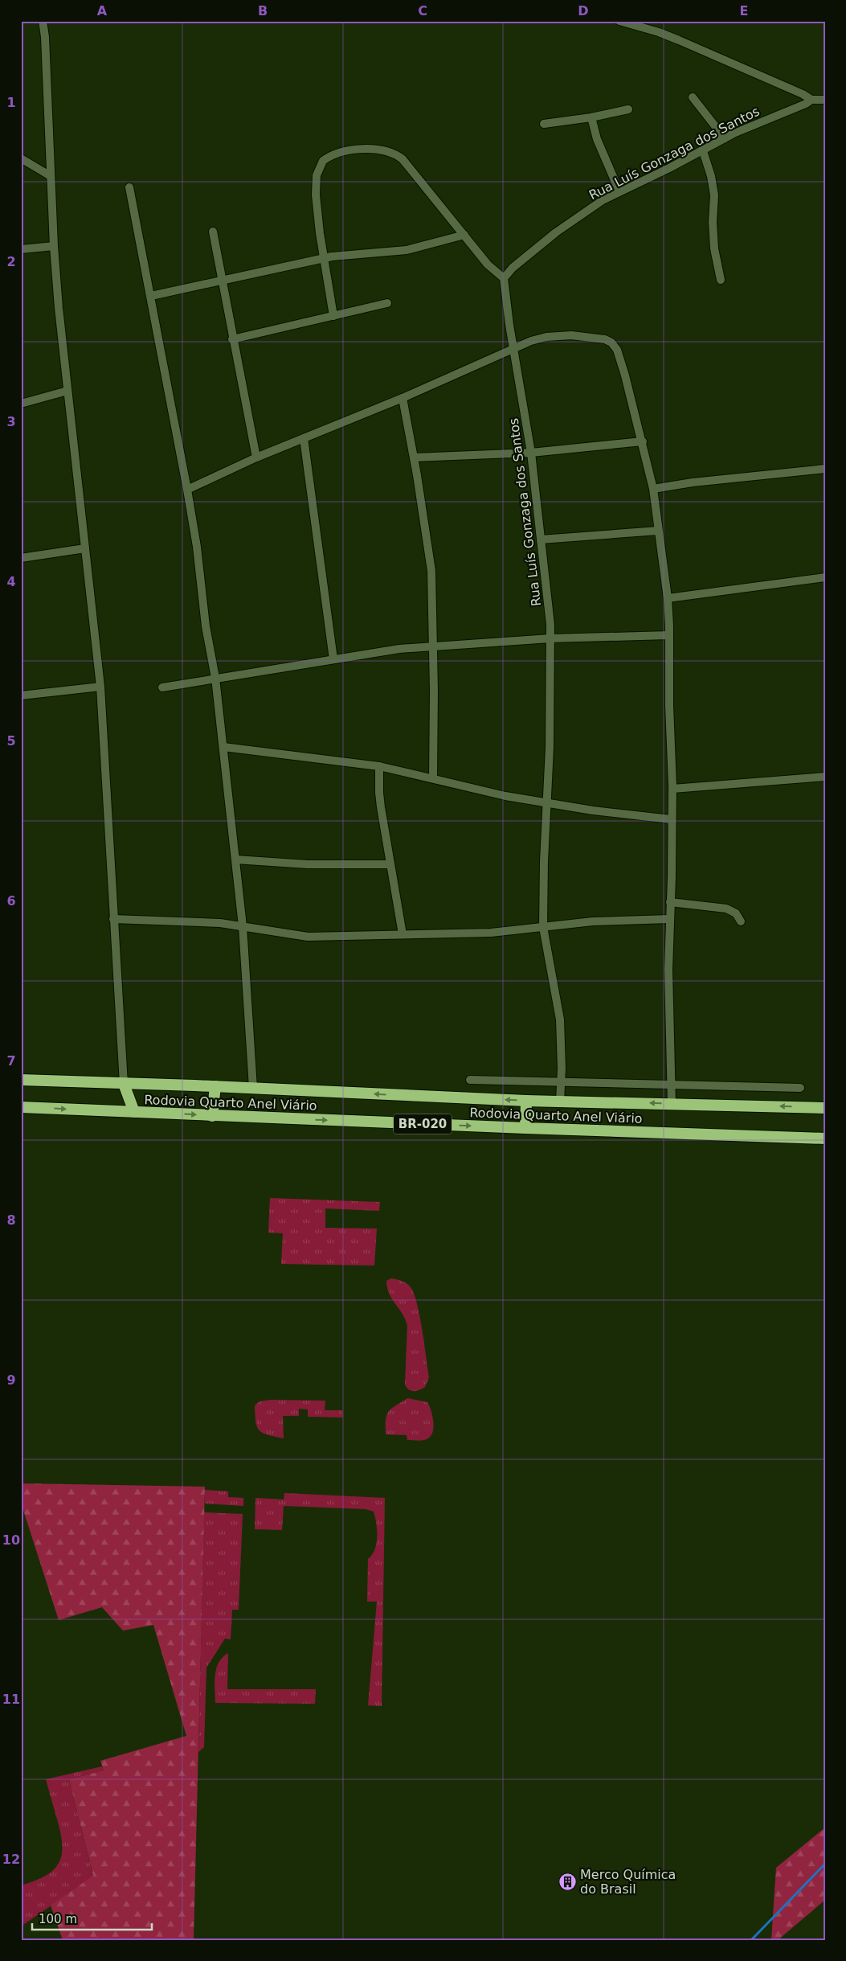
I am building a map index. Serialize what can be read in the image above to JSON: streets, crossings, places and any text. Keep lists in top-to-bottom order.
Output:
{
  "streets": {
    "highway": ["Rodovia Quarto Anel Viário", "BR-020"],
    "street": ["Rua Luís Gonzaga dos Santos"]
  },
  "crossings": [
    ["Rua Luís Gonzaga dos Santos", "Rodovia Quarto Anel Viário"]
  ],
  "places": {
    "building": ["Merco Química do Brasil"]
  },
  "scale_bar": "100 m",
  "grid": {
    "columns": [
      "A",
      "B",
      "C",
      "D",
      "E"
    ],
    "rows": [
      "1",
      "2",
      "3",
      "4",
      "5",
      "6",
      "7",
      "8",
      "9",
      "10",
      "11",
      "12"
    ]
  }
}
